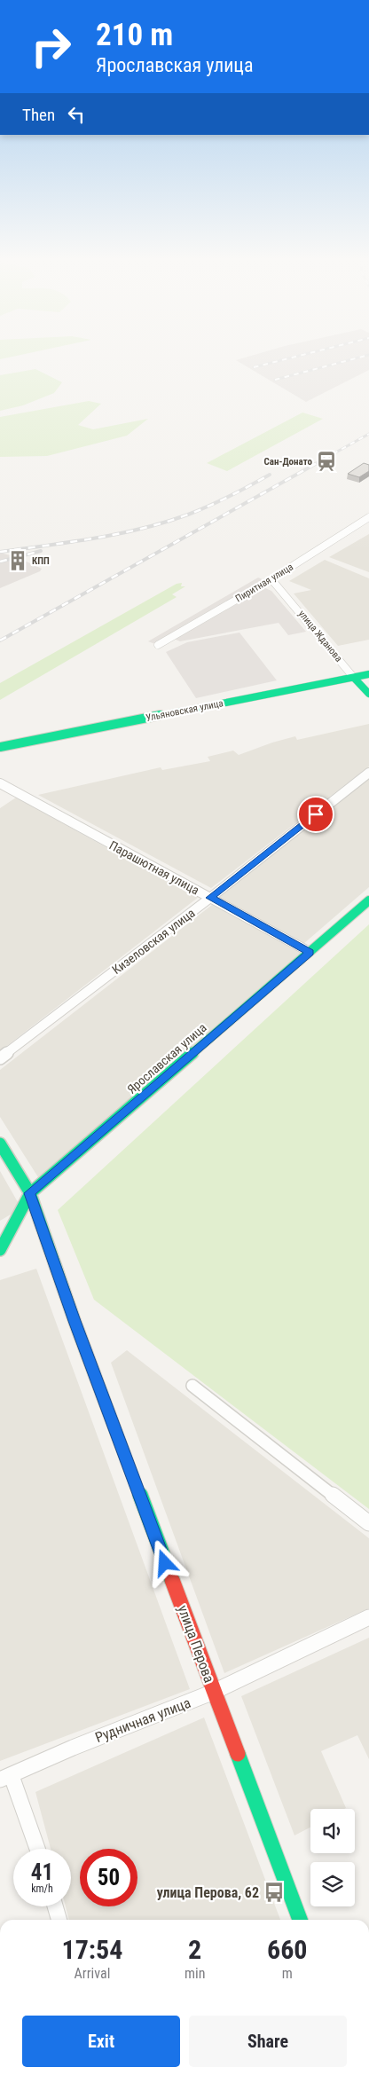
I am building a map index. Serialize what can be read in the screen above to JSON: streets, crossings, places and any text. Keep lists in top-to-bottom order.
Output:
{
  "streets": {
    "main road": [
      "улица Жданова",
      "Ульяновская улица",
      "Ярославская улица",
      "улица Перова"
    ],
    "street": [
      "Пиритная улица",
      "Парашютная улица",
      "Кизеловская улица",
      "Рудничная улица"
    ]
  },
  "crossings": [
    ["Пиритная улица", "улица Жданова"],
    ["улица Жданова", "Ульяновская улица"],
    ["Парашютная улица", "Кизеловская улица"],
    ["Парашютная улица", "Ярославская улица"],
    ["Ярославская улица", "улица Перова"],
    ["улица Перова", "Рудничная улица"]
  ],
  "places": {
    "station": ["Сан-Донато"],
    "building": ["КПП"],
    "bus stop": ["улица Перова, 62"]
  },
  "page": {
    "turn": ["210 m", "Ярославская улица"],
    "then": "Then",
    "speed": "41 km/h",
    "limit": "50",
    "eta": [
      "17:54",
      "Arrival",
      "2",
      "min",
      "660",
      "m"
    ],
    "buttons": ["Exit", "Share"]
  }
}
